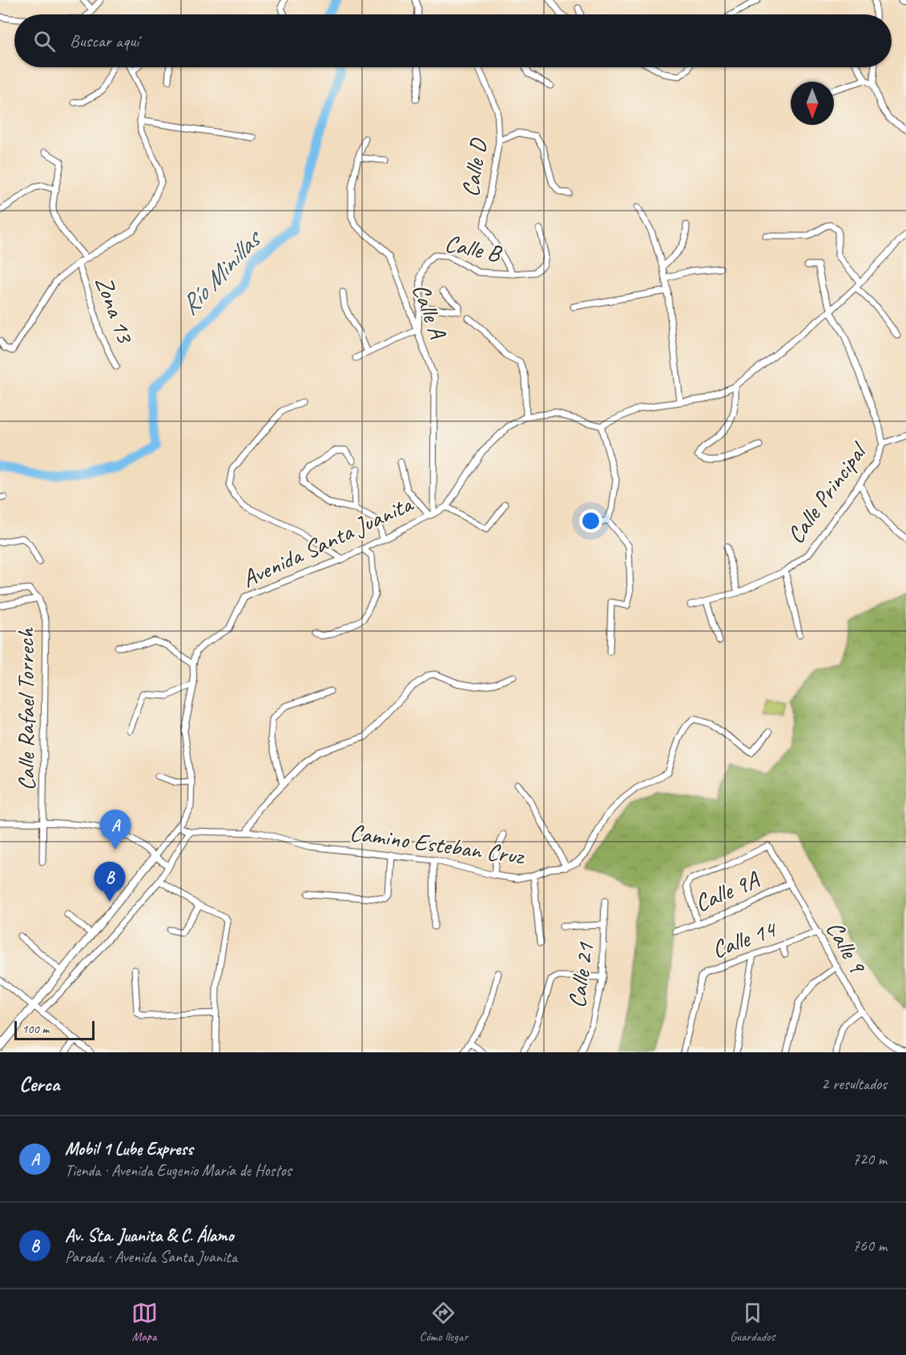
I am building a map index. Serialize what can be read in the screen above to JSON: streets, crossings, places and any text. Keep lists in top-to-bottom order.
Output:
{
  "streets": {
    "street": [
      "Calle D",
      "Calle B",
      "Zona 13",
      "Calle A",
      "Calle Principal",
      "Avenida Santa Juanita",
      "Calle Rafael Torrech",
      "Camino Esteban Cruz",
      "Calle 9A",
      "Calle 14",
      "Calle 9",
      "Calle 21"
    ]
  },
  "crossings": [
    ["Calle D", "Calle B"],
    ["Calle B", "Calle A"],
    ["Calle A", "Avenida Santa Juanita"],
    ["Calle 9A", "Calle 9"],
    ["Calle 14", "Calle 9"]
  ],
  "water": ["Río Minillas"],
  "scale_bar": "100 m",
  "north": "bottom",
  "page": {
    "search": "Buscar aquí",
    "pins": ["A", "B"],
    "scale": "100 m",
    "heading": ["Cerca", "2 resultados"],
    "list": [
      {
        "mark": "A",
        "name": "Mobil 1 Lube Express",
        "note": "Tienda · Avenida Eugenio María de Hostos",
        "value": "720 m"
      },
      {
        "mark": "B",
        "name": "Av. Sta. Juanita & C. Álamo",
        "note": "Parada · Avenida Santa Juanita",
        "value": "760 m"
      }
    ],
    "nav": ["Mapa", "Cómo llegar", "Guardados"]
  }
}
